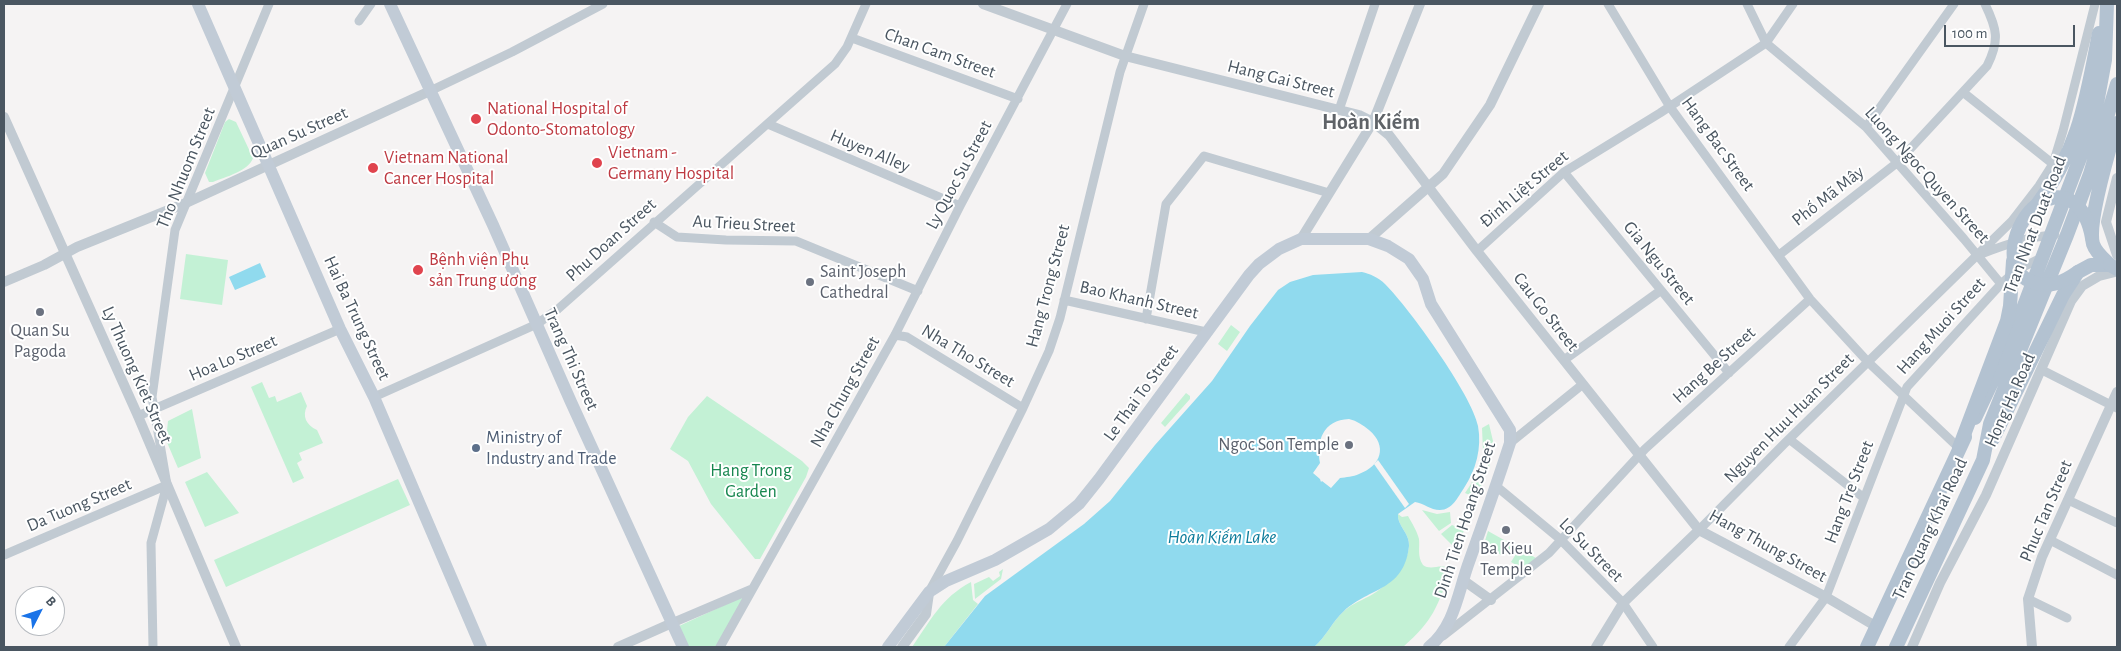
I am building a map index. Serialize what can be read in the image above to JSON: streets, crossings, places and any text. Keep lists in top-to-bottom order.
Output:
{
  "streets": {
    "main road": [
      "Tran Nhat Duat Road",
      "Hai Ba Trung Street",
      "Trang Thi Street",
      "Le Thai To Street",
      "Dinh Tien Hoang Street",
      "Tran Quang Khai Road"
    ],
    "street": [
      "Chan Cam Street",
      "Hang Gai Street",
      "Quan Su Street",
      "Hang Bac Street",
      "Huyen Alley",
      "Tho Nhuom Street",
      "Ly Quoc Su Street",
      "Luong Ngoc Quyen Street",
      "Đinh Liệt Street",
      "Phố Mã Mây",
      "Au Trieu Street",
      "Phu Doan Street",
      "Gia Ngu Street",
      "Hang Trong Street",
      "Bao Khanh Street",
      "Cau Go Street",
      "Hang Muoi Street",
      "Nha Tho Street",
      "Hoa Lo Street",
      "Hang Be Street",
      "Ly Thuong Kiet Street",
      "Nha Chung Street",
      "Hong Ha Road",
      "Nguyen Huu Huan Street",
      "Hang Tre Street",
      "Da Tuong Street",
      "Phuc Tan Street",
      "Hang Thung Street",
      "Lo Su Street"
    ]
  },
  "crossings": [
    ["Chan Cam Street", "Ly Quoc Su Street"],
    ["Chan Cam Street", "Phu Doan Street"],
    ["Hang Gai Street", "Ly Quoc Su Street"],
    ["Hang Gai Street", "Hang Trong Street"],
    ["Hang Gai Street", "Cau Go Street"],
    ["Quan Su Street", "Tho Nhuom Street"],
    ["Quan Su Street", "Hai Ba Trung Street"],
    ["Quan Su Street", "Trang Thi Street"],
    ["Quan Su Street", "Ly Thuong Kiet Street"],
    ["Hang Bac Street", "Đinh Liệt Street"],
    ["Hang Bac Street", "Phố Mã Mây"],
    ["Hang Bac Street", "Tran Nhat Duat Road"],
    ["Hang Bac Street", "Hang Muoi Street"],
    ["Hang Bac Street", "Hang Be Street"],
    ["Hang Bac Street", "Nguyen Huu Huan Street"],
    ["Hang Bac Street", "Hang Tre Street"],
    ["Hang Bac Street", "Tran Quang Khai Road"],
    ["Huyen Alley", "Ly Quoc Su Street"],
    ["Huyen Alley", "Phu Doan Street"],
    ["Tho Nhuom Street", "Hai Ba Trung Street"],
    ["Tho Nhuom Street", "Hoa Lo Street"],
    ["Tho Nhuom Street", "Ly Thuong Kiet Street"],
    ["Tho Nhuom Street", "Da Tuong Street"],
    ["Ly Quoc Su Street", "Au Trieu Street"],
    ["Ly Quoc Su Street", "Nha Tho Street"],
    ["Ly Quoc Su Street", "Nha Chung Street"],
    ["Luong Ngoc Quyen Street", "Đinh Liệt Street"],
    ["Luong Ngoc Quyen Street", "Phố Mã Mây"],
    ["Luong Ngoc Quyen Street", "Tran Nhat Duat Road"],
    ["Luong Ngoc Quyen Street", "Hang Muoi Street"],
    ["Luong Ngoc Quyen Street", "Nguyen Huu Huan Street"],
    ["Đinh Liệt Street", "Gia Ngu Street"],
    ["Đinh Liệt Street", "Cau Go Street"],
    ["Au Trieu Street", "Phu Doan Street"],
    ["Tran Nhat Duat Road", "Hang Muoi Street"],
    ["Tran Nhat Duat Road", "Nguyen Huu Huan Street"],
    ["Tran Nhat Duat Road", "Tran Quang Khai Road"],
    ["Phu Doan Street", "Hai Ba Trung Street"],
    ["Phu Doan Street", "Trang Thi Street"],
    ["Gia Ngu Street", "Hang Be Street"],
    ["Hang Trong Street", "Bao Khanh Street"],
    ["Hang Trong Street", "Nha Tho Street"],
    ["Hang Trong Street", "Le Thai To Street"],
    ["Bao Khanh Street", "Le Thai To Street"],
    ["Cau Go Street", "Hang Be Street"],
    ["Cau Go Street", "Hang Thung Street"],
    ["Hai Ba Trung Street", "Hoa Lo Street"],
    ["Hang Muoi Street", "Hang Tre Street"],
    ["Nha Tho Street", "Nha Chung Street"],
    ["Hoa Lo Street", "Ly Thuong Kiet Street"],
    ["Hang Be Street", "Dinh Tien Hoang Street"],
    ["Hang Be Street", "Hang Thung Street"],
    ["Hang Be Street", "Lo Su Street"],
    ["Ly Thuong Kiet Street", "Da Tuong Street"],
    ["Le Thai To Street", "Dinh Tien Hoang Street"],
    ["Nguyen Huu Huan Street", "Hang Thung Street"],
    ["Nguyen Huu Huan Street", "Lo Su Street"],
    ["Hang Tre Street", "Hang Thung Street"],
    ["Dinh Tien Hoang Street", "Lo Su Street"],
    ["Tran Quang Khai Road", "Hang Thung Street"]
  ],
  "districts": ["Hoàn Kiếm"],
  "water": ["Hoàn Kiếm Lake"],
  "parks": ["Hang Trong Garden"],
  "places": [
    "National Hospital of Odonto-Stomatology",
    "Vietnam - Germany Hospital",
    "Vietnam National Cancer Hospital",
    "Bệnh viện Phụ sản Trung ương",
    "Saint Joseph Cathedral",
    "Quan Su Pagoda",
    "Ngoc Son Temple",
    "Ministry of Industry and Trade",
    "Ba Kieu Temple"
  ],
  "scale_bar": "100 m",
  "north": "top right"
}
